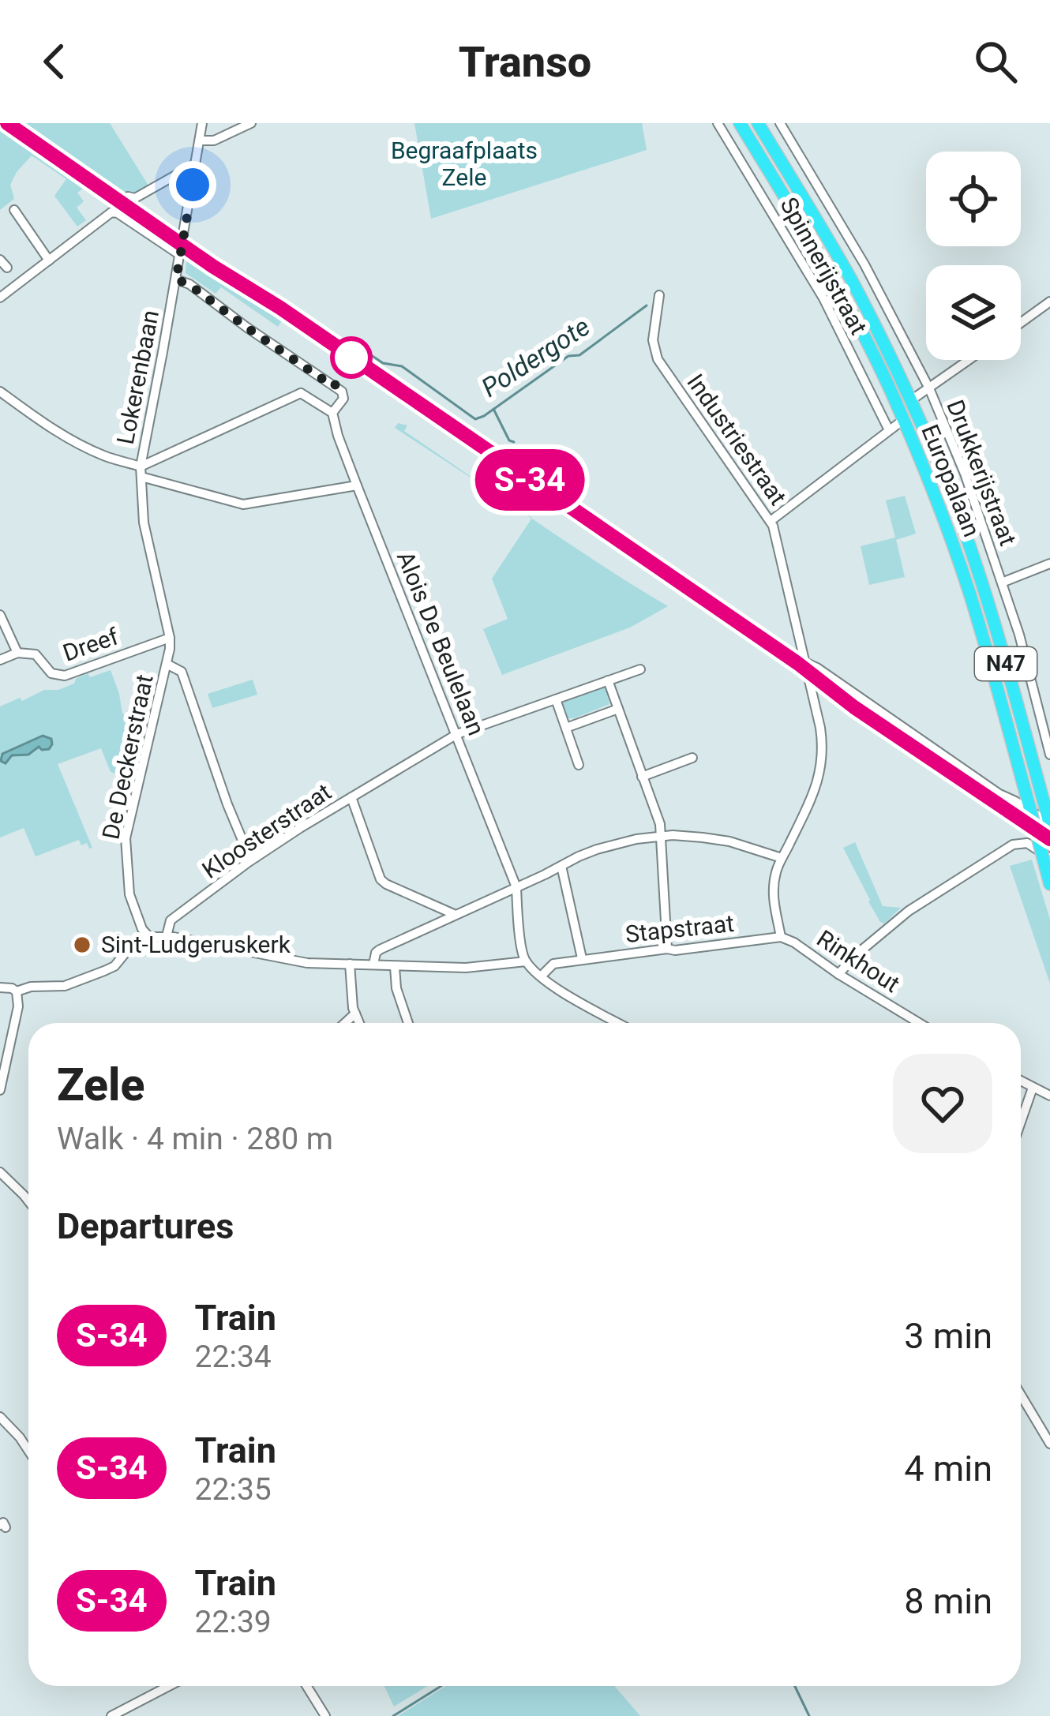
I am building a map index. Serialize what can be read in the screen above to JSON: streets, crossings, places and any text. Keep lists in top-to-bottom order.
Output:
{
  "streets": {
    "highway": ["Europalaan", "N47"],
    "street": [
      "Spinnerijstraat",
      "Lokerenbaan",
      "Industriestraat",
      "Drukkerijstraat",
      "Alois De Beulelaan",
      "Dreef",
      "De Deckerstraat",
      "Kloosterstraat",
      "Stapstraat",
      "Rinkhout"
    ]
  },
  "crossings": [
    ["Lokerenbaan", "Dreef"],
    ["Lokerenbaan", "De Deckerstraat"],
    ["Industriestraat", "Rinkhout"],
    ["Dreef", "De Deckerstraat"],
    ["Stapstraat", "Rinkhout"]
  ],
  "water": ["Poldergote"],
  "parks": ["Begraafplaats Zele"],
  "places": ["Sint-Ludgeruskerk"],
  "page": {
    "header": "Transo",
    "on_map": "S-34",
    "heading": [
      ["Zele", "Walk · 4 min · 280 m"],
      "Departures"
    ],
    "list": [
      {
        "mark": "S-34",
        "name": "Train",
        "note": "22:34",
        "value": "3 min"
      },
      {
        "mark": "S-34",
        "name": "Train",
        "note": "22:35",
        "value": "4 min"
      },
      {
        "mark": "S-34",
        "name": "Train",
        "note": "22:39",
        "value": "8 min"
      }
    ]
  }
}
